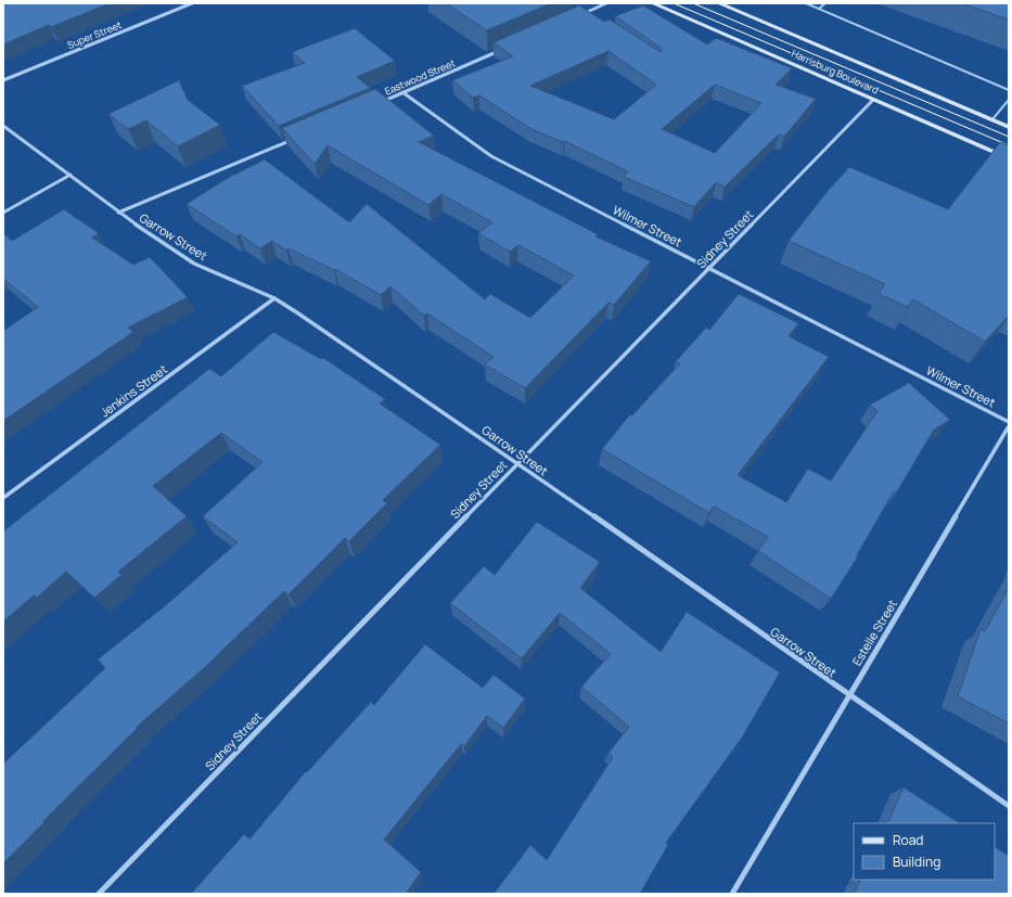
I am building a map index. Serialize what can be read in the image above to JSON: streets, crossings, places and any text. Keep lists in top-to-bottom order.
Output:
{
  "streets": {
    "main road": ["Harrisburg Boulevard"],
    "street": [
      "Super Street",
      "Eastwood Street",
      "Wilmer Street",
      "Garrow Street",
      "Sidney Street",
      "Jenkins Street",
      "Estelle Street"
    ]
  },
  "crossings": [
    ["Harrisburg Boulevard", "Sidney Street"],
    ["Eastwood Street", "Wilmer Street"],
    ["Wilmer Street", "Sidney Street"],
    ["Garrow Street", "Sidney Street"],
    ["Garrow Street", "Jenkins Street"],
    ["Garrow Street", "Estelle Street"]
  ],
  "legend": ["Road", "Building"]
}
